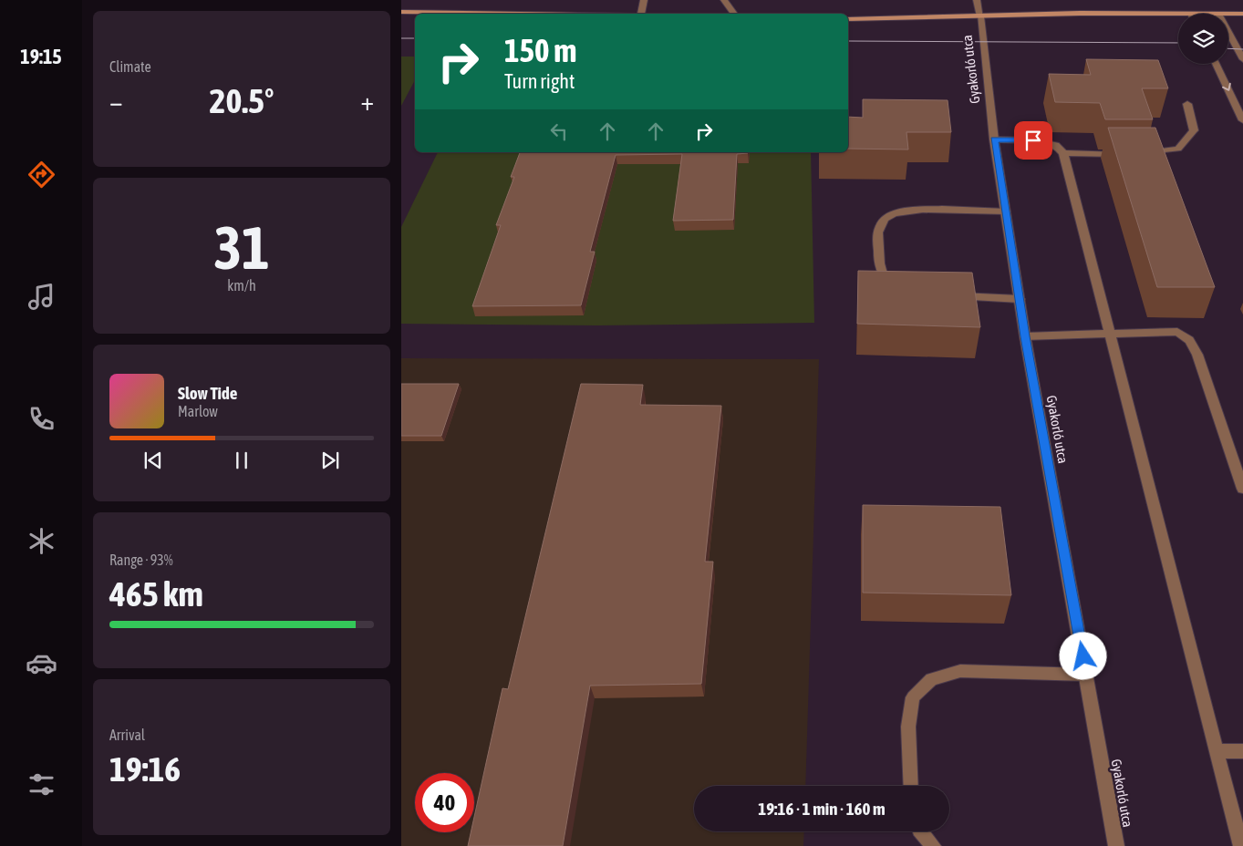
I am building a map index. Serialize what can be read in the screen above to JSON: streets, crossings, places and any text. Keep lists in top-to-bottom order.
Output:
{
  "streets": {
    "street": ["Gyakorló utca"]
  },
  "page": {
    "tabs": "19:15",
    "tile": [
      "Climate",
      ["31", "km/h"],
      ["Range · 93%", "465 km"],
      ["Arrival", "19:16"]
    ],
    "turn": ["150 m", "Turn right"],
    "heat": ["−", "20.5°", "+"],
    "song": ["Slow Tide", "Marlow"],
    "limit": "40",
    "trip": "19:16 · 1 min · 160 m"
  }
}
